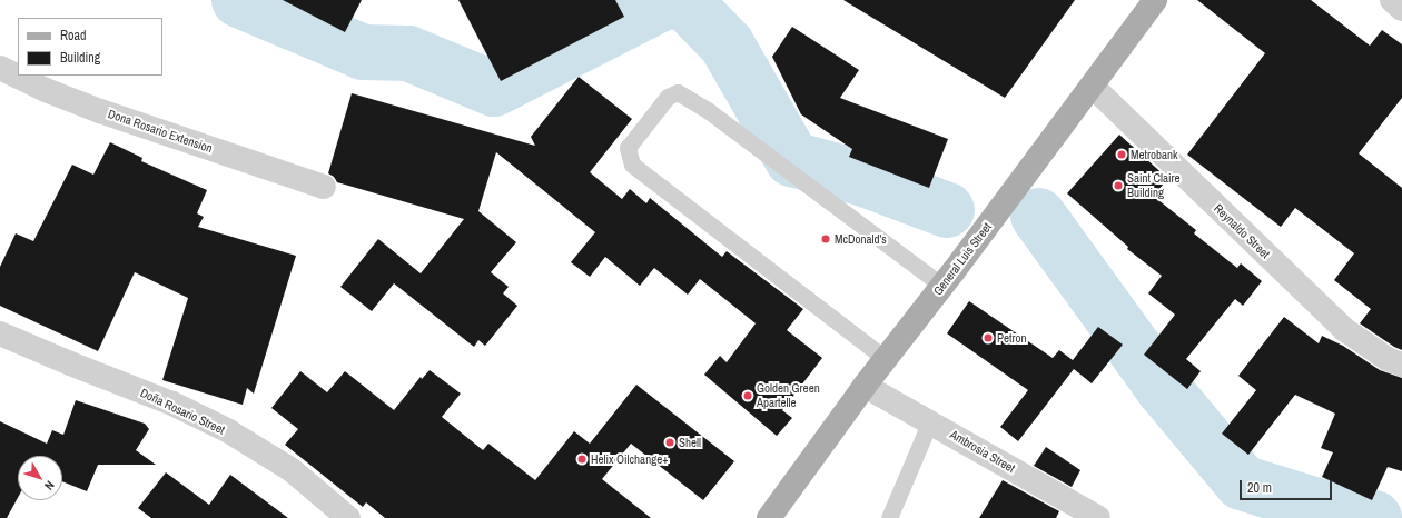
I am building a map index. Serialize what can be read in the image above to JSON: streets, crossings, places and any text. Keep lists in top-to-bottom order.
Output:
{
  "streets": {
    "main road": ["General Luis Street"],
    "street": [
      "Dona Rosario Extension",
      "Reynaldo Street",
      "Doña Rosario Street",
      "Ambrosia Street"
    ]
  },
  "crossings": [
    ["Reynaldo Street", "General Luis Street"],
    ["General Luis Street", "Ambrosia Street"]
  ],
  "places": [
    "Metrobank",
    "Saint Claire Building",
    "McDonald's",
    "Petron",
    "Golden Green Apartelle",
    "Shell",
    "Helix Oilchange+"
  ],
  "legend": ["Road", "Building"],
  "scale_bar": "20 m",
  "north": "bottom right"
}
